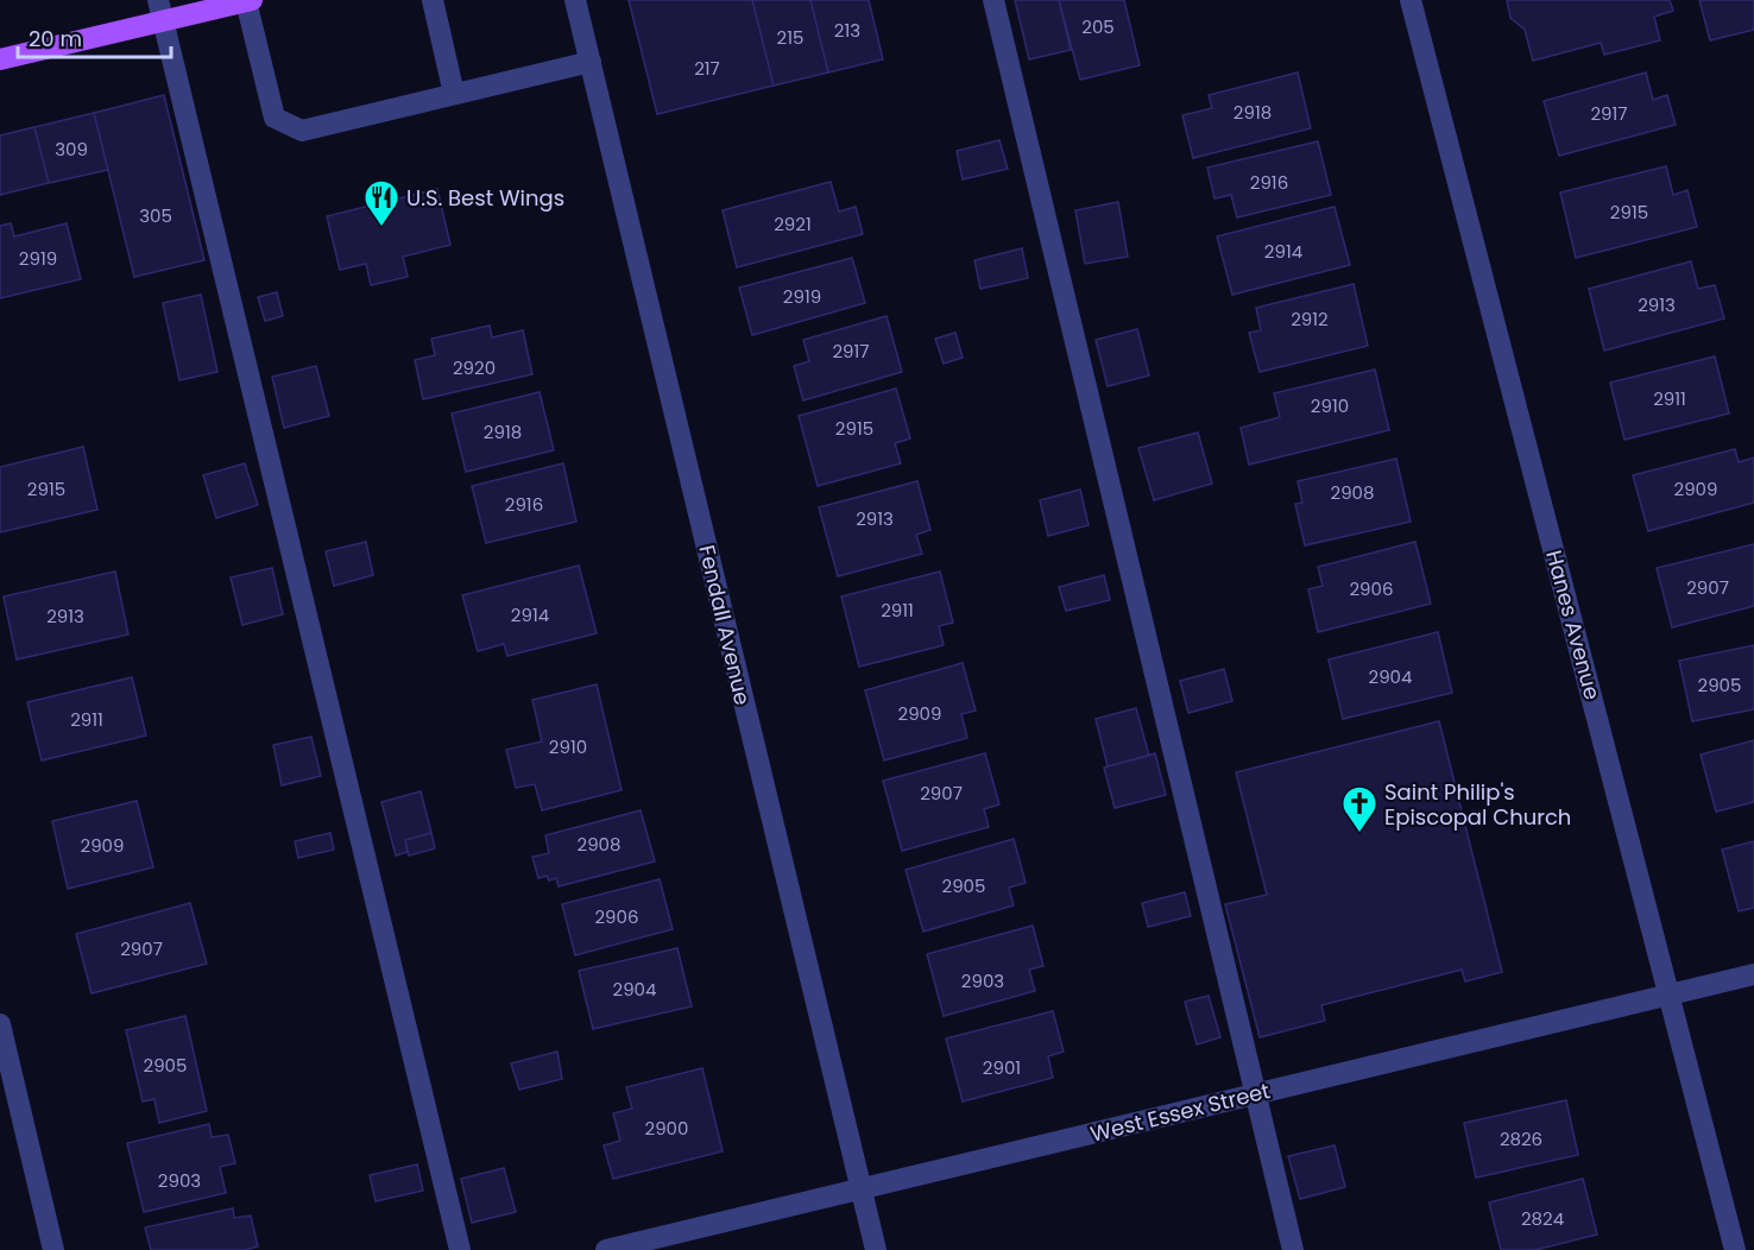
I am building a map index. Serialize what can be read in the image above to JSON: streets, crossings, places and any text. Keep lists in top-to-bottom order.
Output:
{
  "streets": {
    "street": ["Fendall Avenue", "Hanes Avenue", "West Essex Street"]
  },
  "crossings": [
    ["Fendall Avenue", "West Essex Street"],
    ["Hanes Avenue", "West Essex Street"]
  ],
  "places": {
    "restaurant": ["U.S. Best Wings"],
    "church": ["Saint Philip's Episcopal Church"]
  },
  "house_numbers": [
    "205",
    "213",
    "215",
    "217",
    "2918",
    "2917",
    "309",
    "2916",
    "2915",
    "305",
    "2921",
    "2914",
    "2919",
    "2919",
    "2913",
    "2912",
    "2917",
    "2920",
    "2911",
    "2910",
    "2915",
    "2918",
    "2915",
    "2909",
    "2908",
    "2916",
    "2913",
    "2907",
    "2906",
    "2911",
    "2914",
    "2913",
    "2904",
    "2905",
    "2909",
    "2911",
    "2910",
    "2907",
    "2908",
    "2909",
    "2905",
    "2906",
    "2907",
    "2903",
    "2904",
    "2905",
    "2901",
    "2900",
    "2826",
    "2903",
    "2824"
  ],
  "scale_bar": "20 m"
}
